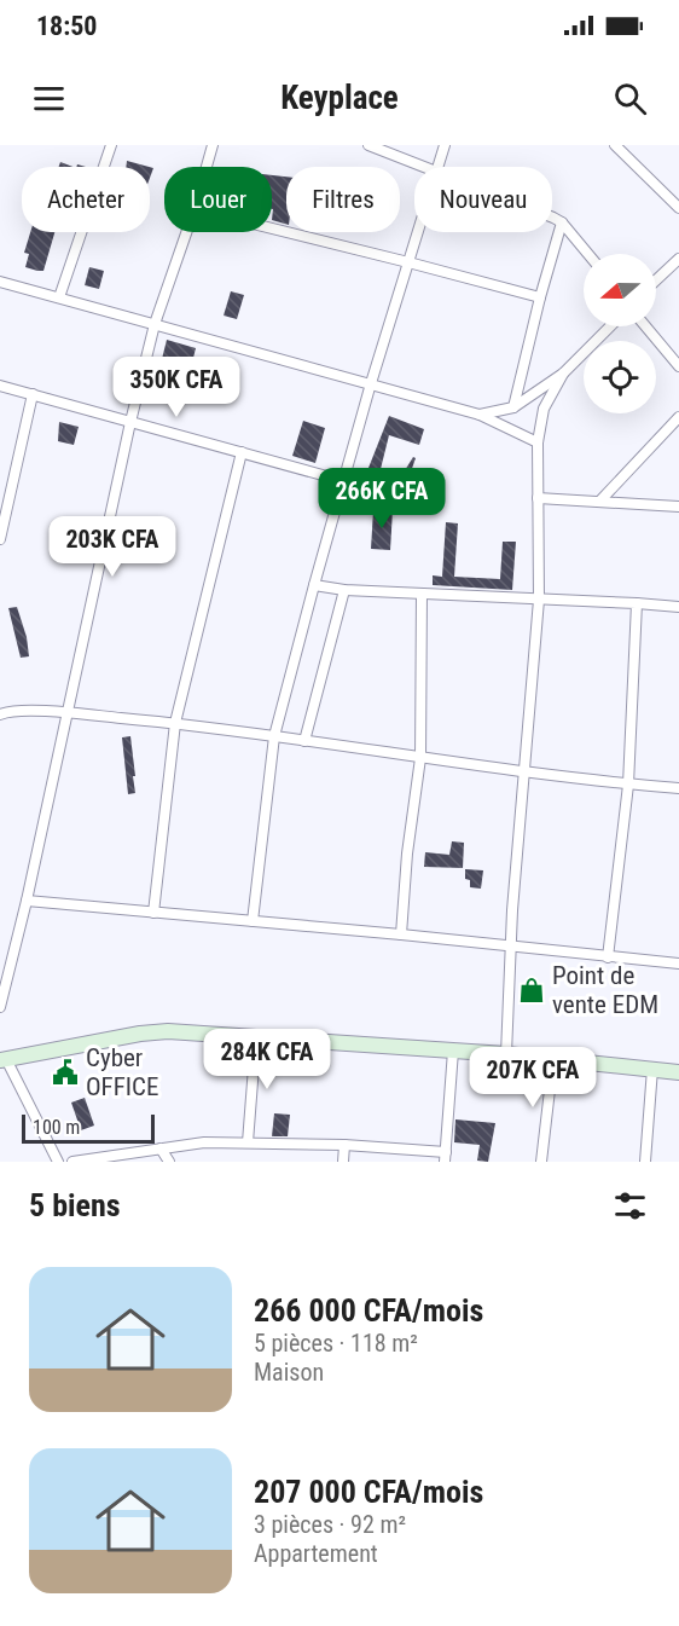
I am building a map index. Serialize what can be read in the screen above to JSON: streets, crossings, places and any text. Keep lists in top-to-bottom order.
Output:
{
  "places": {
    "shop": ["Point de vente EDM"],
    "public building": ["Cyber OFFICE"]
  },
  "scale_bar": "100 m",
  "north": "left",
  "page": {
    "status": "18:50",
    "header": "Keyplace",
    "chip": [
      "Acheter",
      "Louer",
      "Filtres",
      "Nouveau"
    ],
    "price": [
      "350K CFA",
      "266K CFA",
      "203K CFA",
      "284K CFA",
      "207K CFA"
    ],
    "scale": "100 m",
    "heading": "5 biens",
    "list": [
      {
        "name": "266 000 CFA/mois",
        "note": "5 pièces · 118 m² · Maison"
      },
      {
        "name": "207 000 CFA/mois",
        "note": "3 pièces · 92 m² · Appartement"
      }
    ]
  }
}
